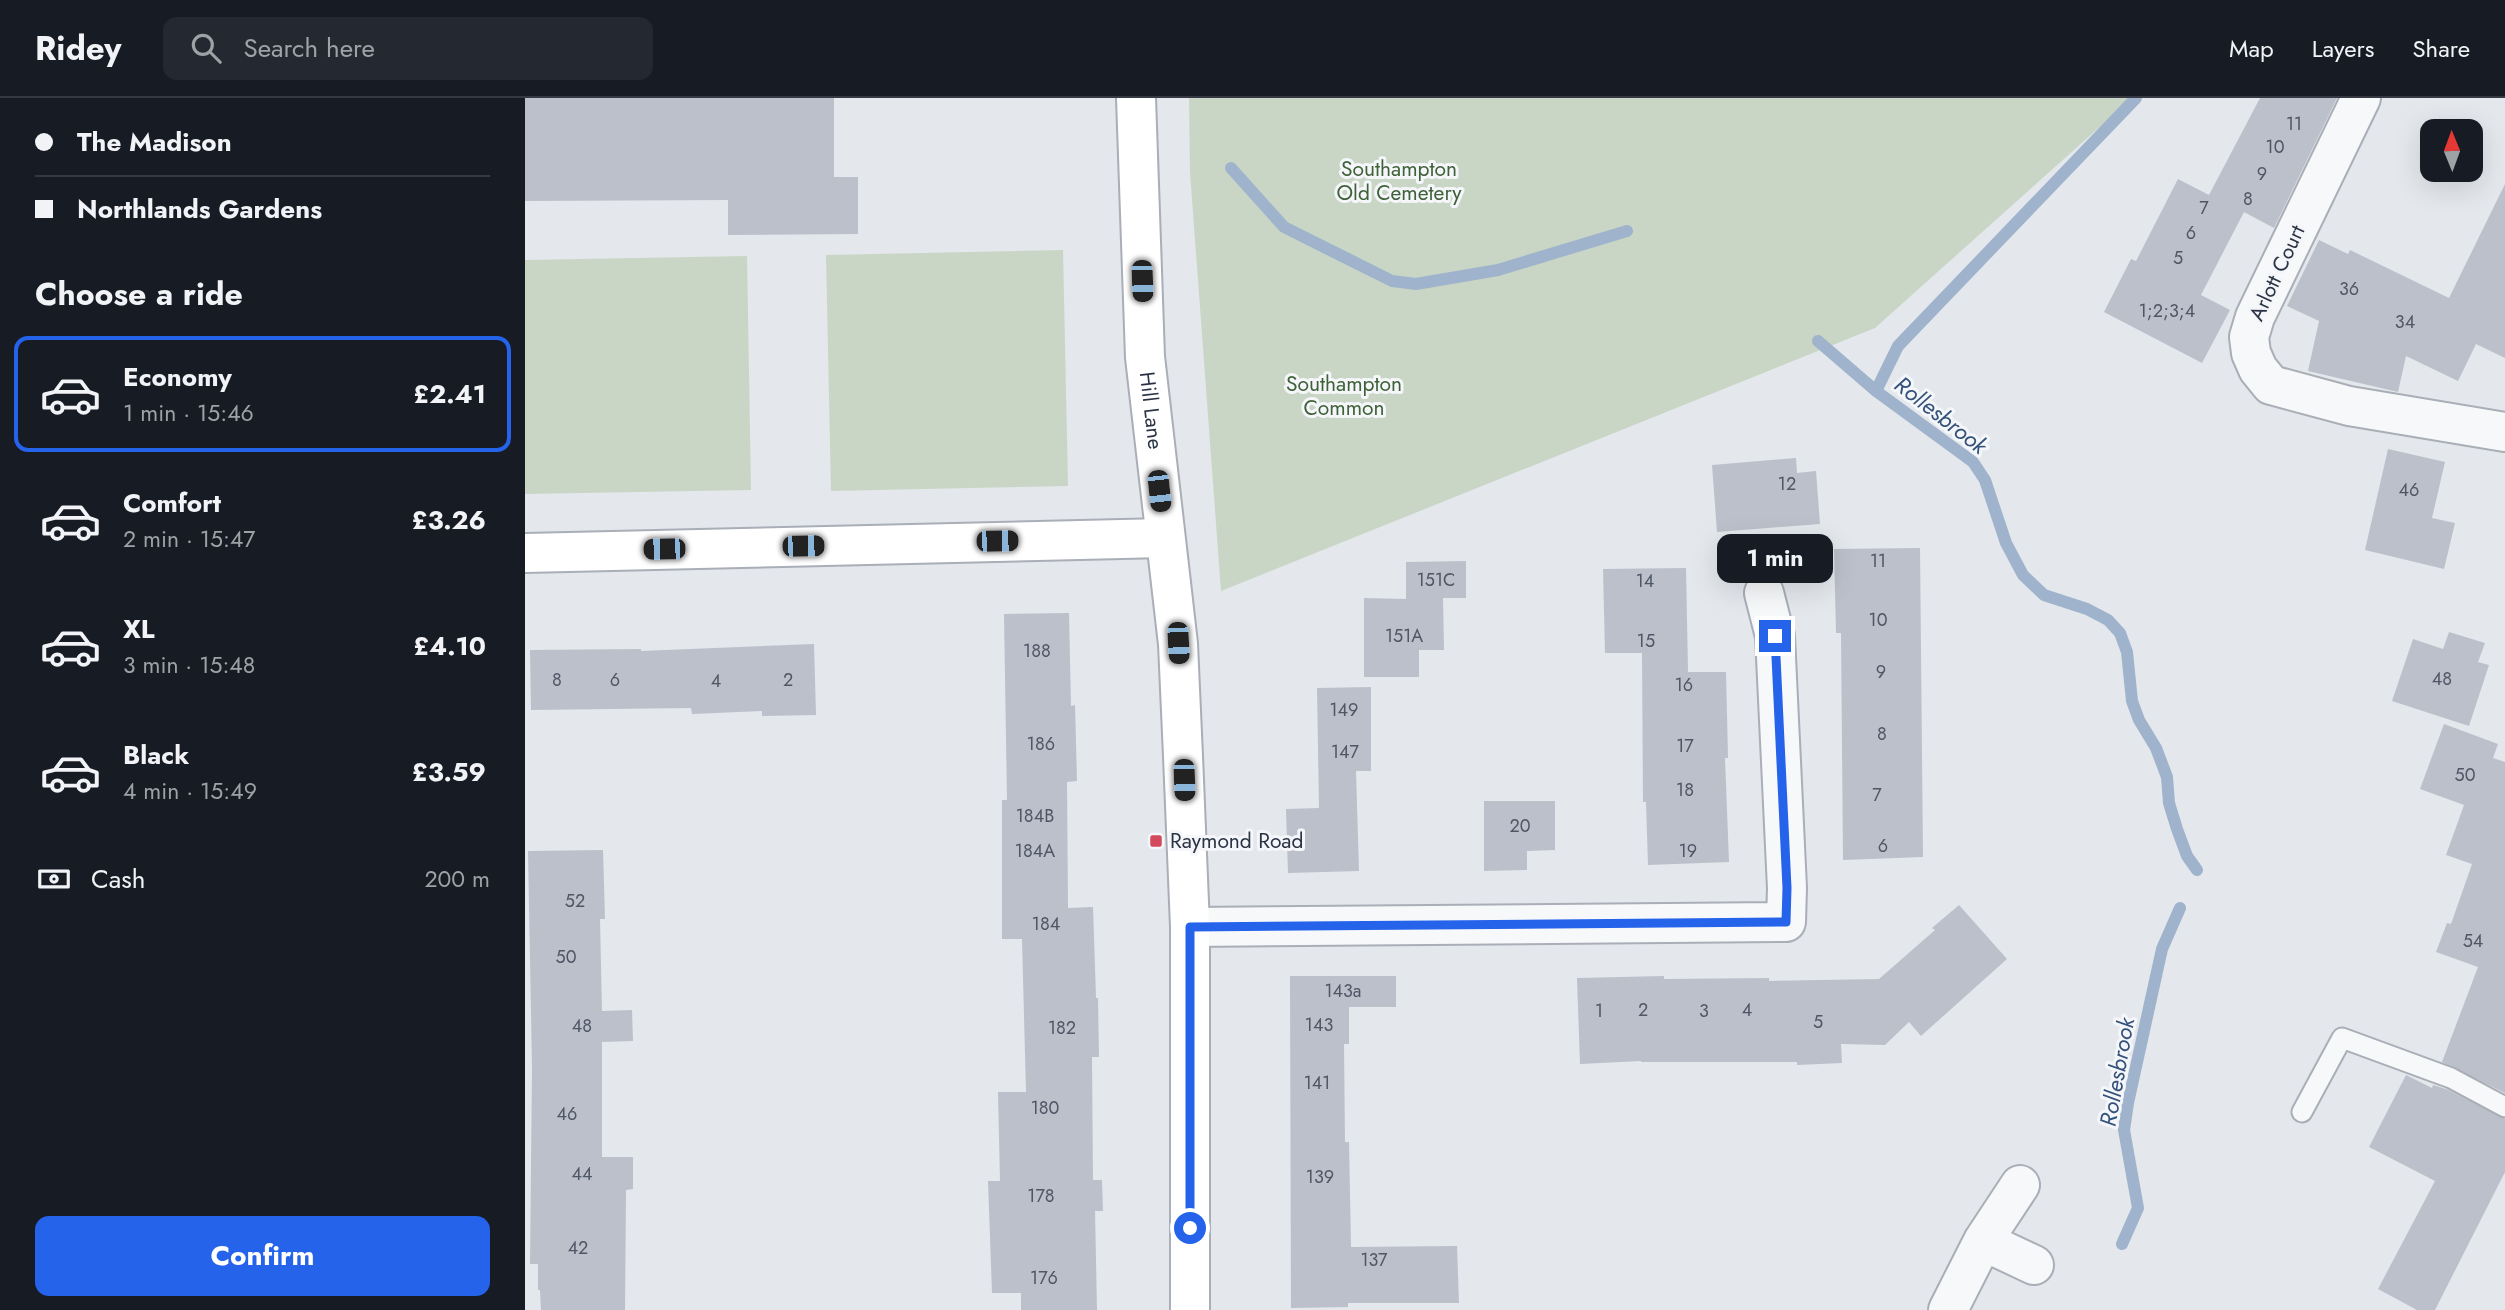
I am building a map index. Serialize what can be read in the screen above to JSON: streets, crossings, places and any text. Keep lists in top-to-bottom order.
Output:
{
  "streets": {
    "street": ["Arlott Court", "Hill Lane"]
  },
  "water": ["Rollesbrook"],
  "parks": ["Southampton Old Cemetery", "Southampton Common"],
  "places": {
    "transit": ["Raymond Road"]
  },
  "house_numbers": [
    "11",
    "10",
    "9",
    "8",
    "7",
    "6",
    "5",
    "36",
    "1;2;3;4",
    "34",
    "12",
    "46",
    "11",
    "151C",
    "14",
    "10",
    "151A",
    "15",
    "188",
    "9",
    "48",
    "8",
    "6",
    "2",
    "4",
    "16",
    "149",
    "8",
    "186",
    "17",
    "147",
    "50",
    "18",
    "7",
    "184B",
    "20",
    "6",
    "184A",
    "19",
    "52",
    "184",
    "54",
    "50",
    "143a",
    "2",
    "4",
    "1",
    "3",
    "5",
    "143",
    "48",
    "182",
    "141",
    "180",
    "46",
    "44",
    "139",
    "178",
    "42",
    "137",
    "176"
  ],
  "north": "top",
  "page": {
    "header": "Ridey",
    "search": "Search here",
    "nav": ["Map", "Layers", "Share"],
    "banner": ["The Madison", "Northlands Gardens"],
    "heading": "Choose a ride",
    "list": [
      {
        "name": "Economy",
        "note": "1 min · 15:46",
        "value": "£2.41"
      },
      {
        "name": "Comfort",
        "note": "2 min · 15:47",
        "value": "£3.26"
      },
      {
        "name": "XL",
        "note": "3 min · 15:48",
        "value": "£4.10"
      },
      {
        "name": "Black",
        "note": "4 min · 15:49",
        "value": "£3.59"
      }
    ],
    "bubble": "1 min",
    "pay": ["Cash", "200 m"],
    "buttons": "Confirm"
  }
}
